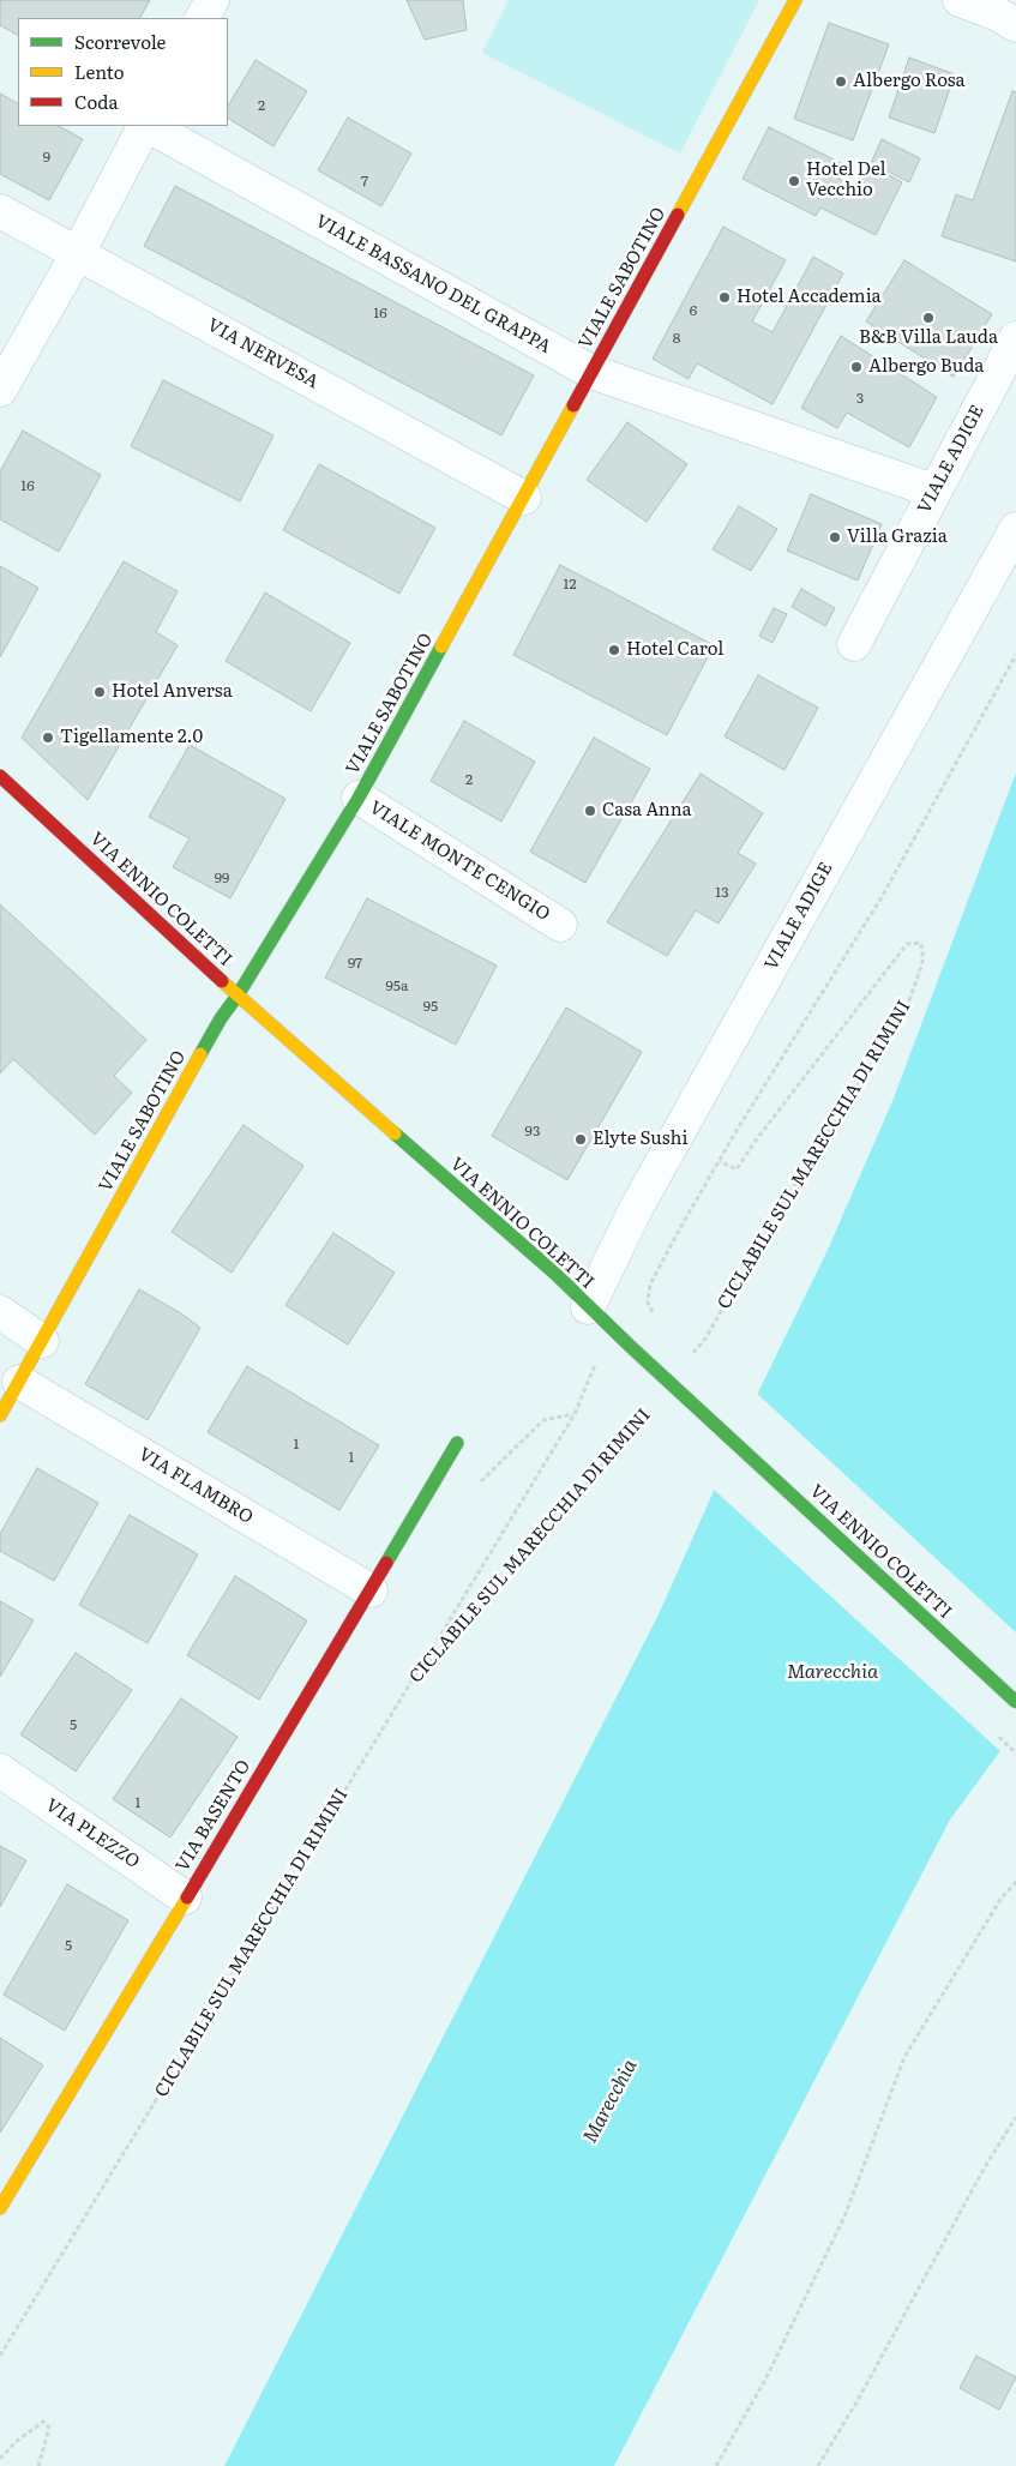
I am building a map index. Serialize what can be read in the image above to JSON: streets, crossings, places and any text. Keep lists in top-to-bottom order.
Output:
{
  "streets": {
    "street": [
      "VIALE SABOTINO",
      "VIALE BASSANO DEL GRAPPA",
      "VIA NERVESA",
      "VIALE ADIGE",
      "VIALE MONTE CENGIO",
      "VIA ENNIO COLETTI",
      "VIA FLAMBRO",
      "VIA BASENTO",
      "VIA PLEZZO"
    ],
    "path": ["CICLABILE SUL MARECCHIA DI RIMINI"]
  },
  "crossings": [
    ["VIALE SABOTINO", "VIALE BASSANO DEL GRAPPA"],
    ["VIALE SABOTINO", "VIA NERVESA"],
    ["VIALE SABOTINO", "VIALE MONTE CENGIO"],
    ["VIALE SABOTINO", "VIA ENNIO COLETTI"],
    ["VIALE SABOTINO", "VIA FLAMBRO"],
    ["VIALE BASSANO DEL GRAPPA", "VIALE ADIGE"],
    ["VIALE ADIGE", "VIA ENNIO COLETTI"],
    ["VIA FLAMBRO", "VIA BASENTO"],
    ["VIA BASENTO", "VIA PLEZZO"]
  ],
  "water": ["Marecchia"],
  "places": [
    "Albergo Rosa",
    "Hotel Del Vecchio",
    "Hotel Accademia",
    "B&B Villa Lauda",
    "Albergo Buda",
    "Villa Grazia",
    "Hotel Carol",
    "Hotel Anversa",
    "Tigellamente 2.0",
    "Casa Anna",
    "Elyte Sushi"
  ],
  "house_numbers": [
    "2",
    "9",
    "7",
    "6",
    "16",
    "8",
    "3",
    "16",
    "12",
    "2",
    "99",
    "13",
    "97",
    "95a",
    "95",
    "93",
    "1",
    "1",
    "5",
    "1",
    "5"
  ],
  "legend": ["Scorrevole", "Lento", "Coda"]
}
